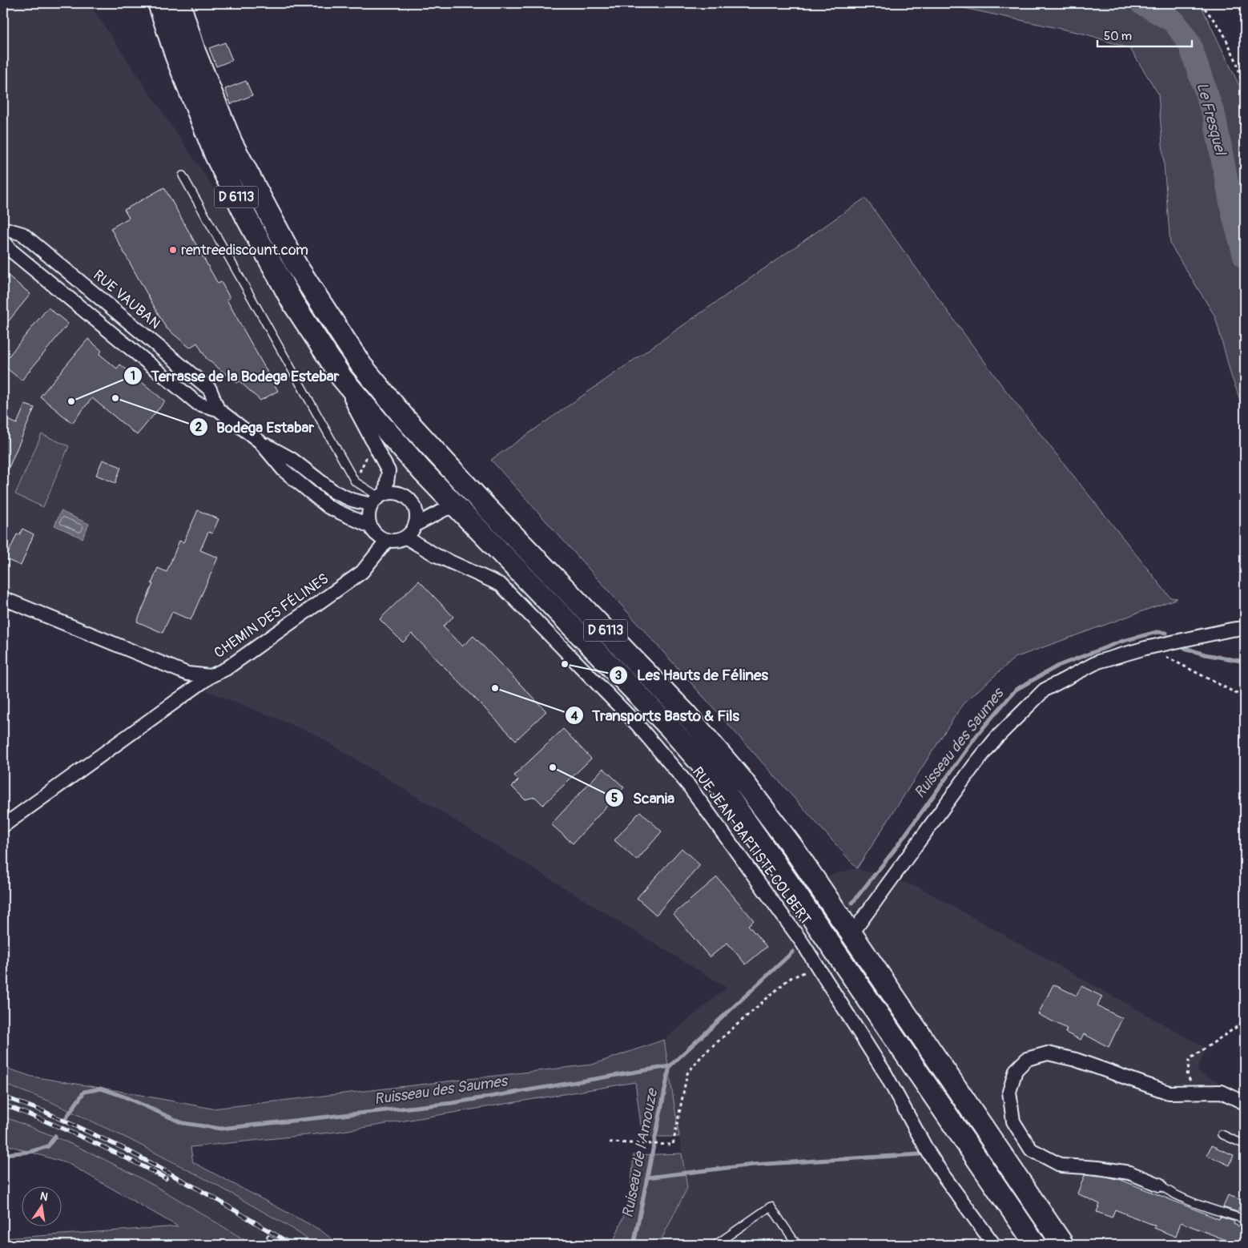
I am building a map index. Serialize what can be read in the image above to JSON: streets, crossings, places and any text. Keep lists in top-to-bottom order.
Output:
{
  "streets": {
    "main road": ["D 6113"],
    "street": ["RUE VAUBAN", "CHEMIN DES FÉLINES", "RUE JEAN-BAPTISTE COLBERT"]
  },
  "crossings": [
    ["CHEMIN DES FÉLINES", "RUE JEAN-BAPTISTE COLBERT"]
  ],
  "water": ["Le Fresquel", "Ruisseau des Saumes", "Ruiseau de l'Amouze"],
  "places": [
    "rentreediscount.com",
    "Bodega Estabar",
    "Terrasse de la Bodega Estebar",
    "Les Hauts de Félines",
    "Transports Basto & Fils",
    "Scania"
  ],
  "scale_bar": "50 m",
  "north": "top"
}
